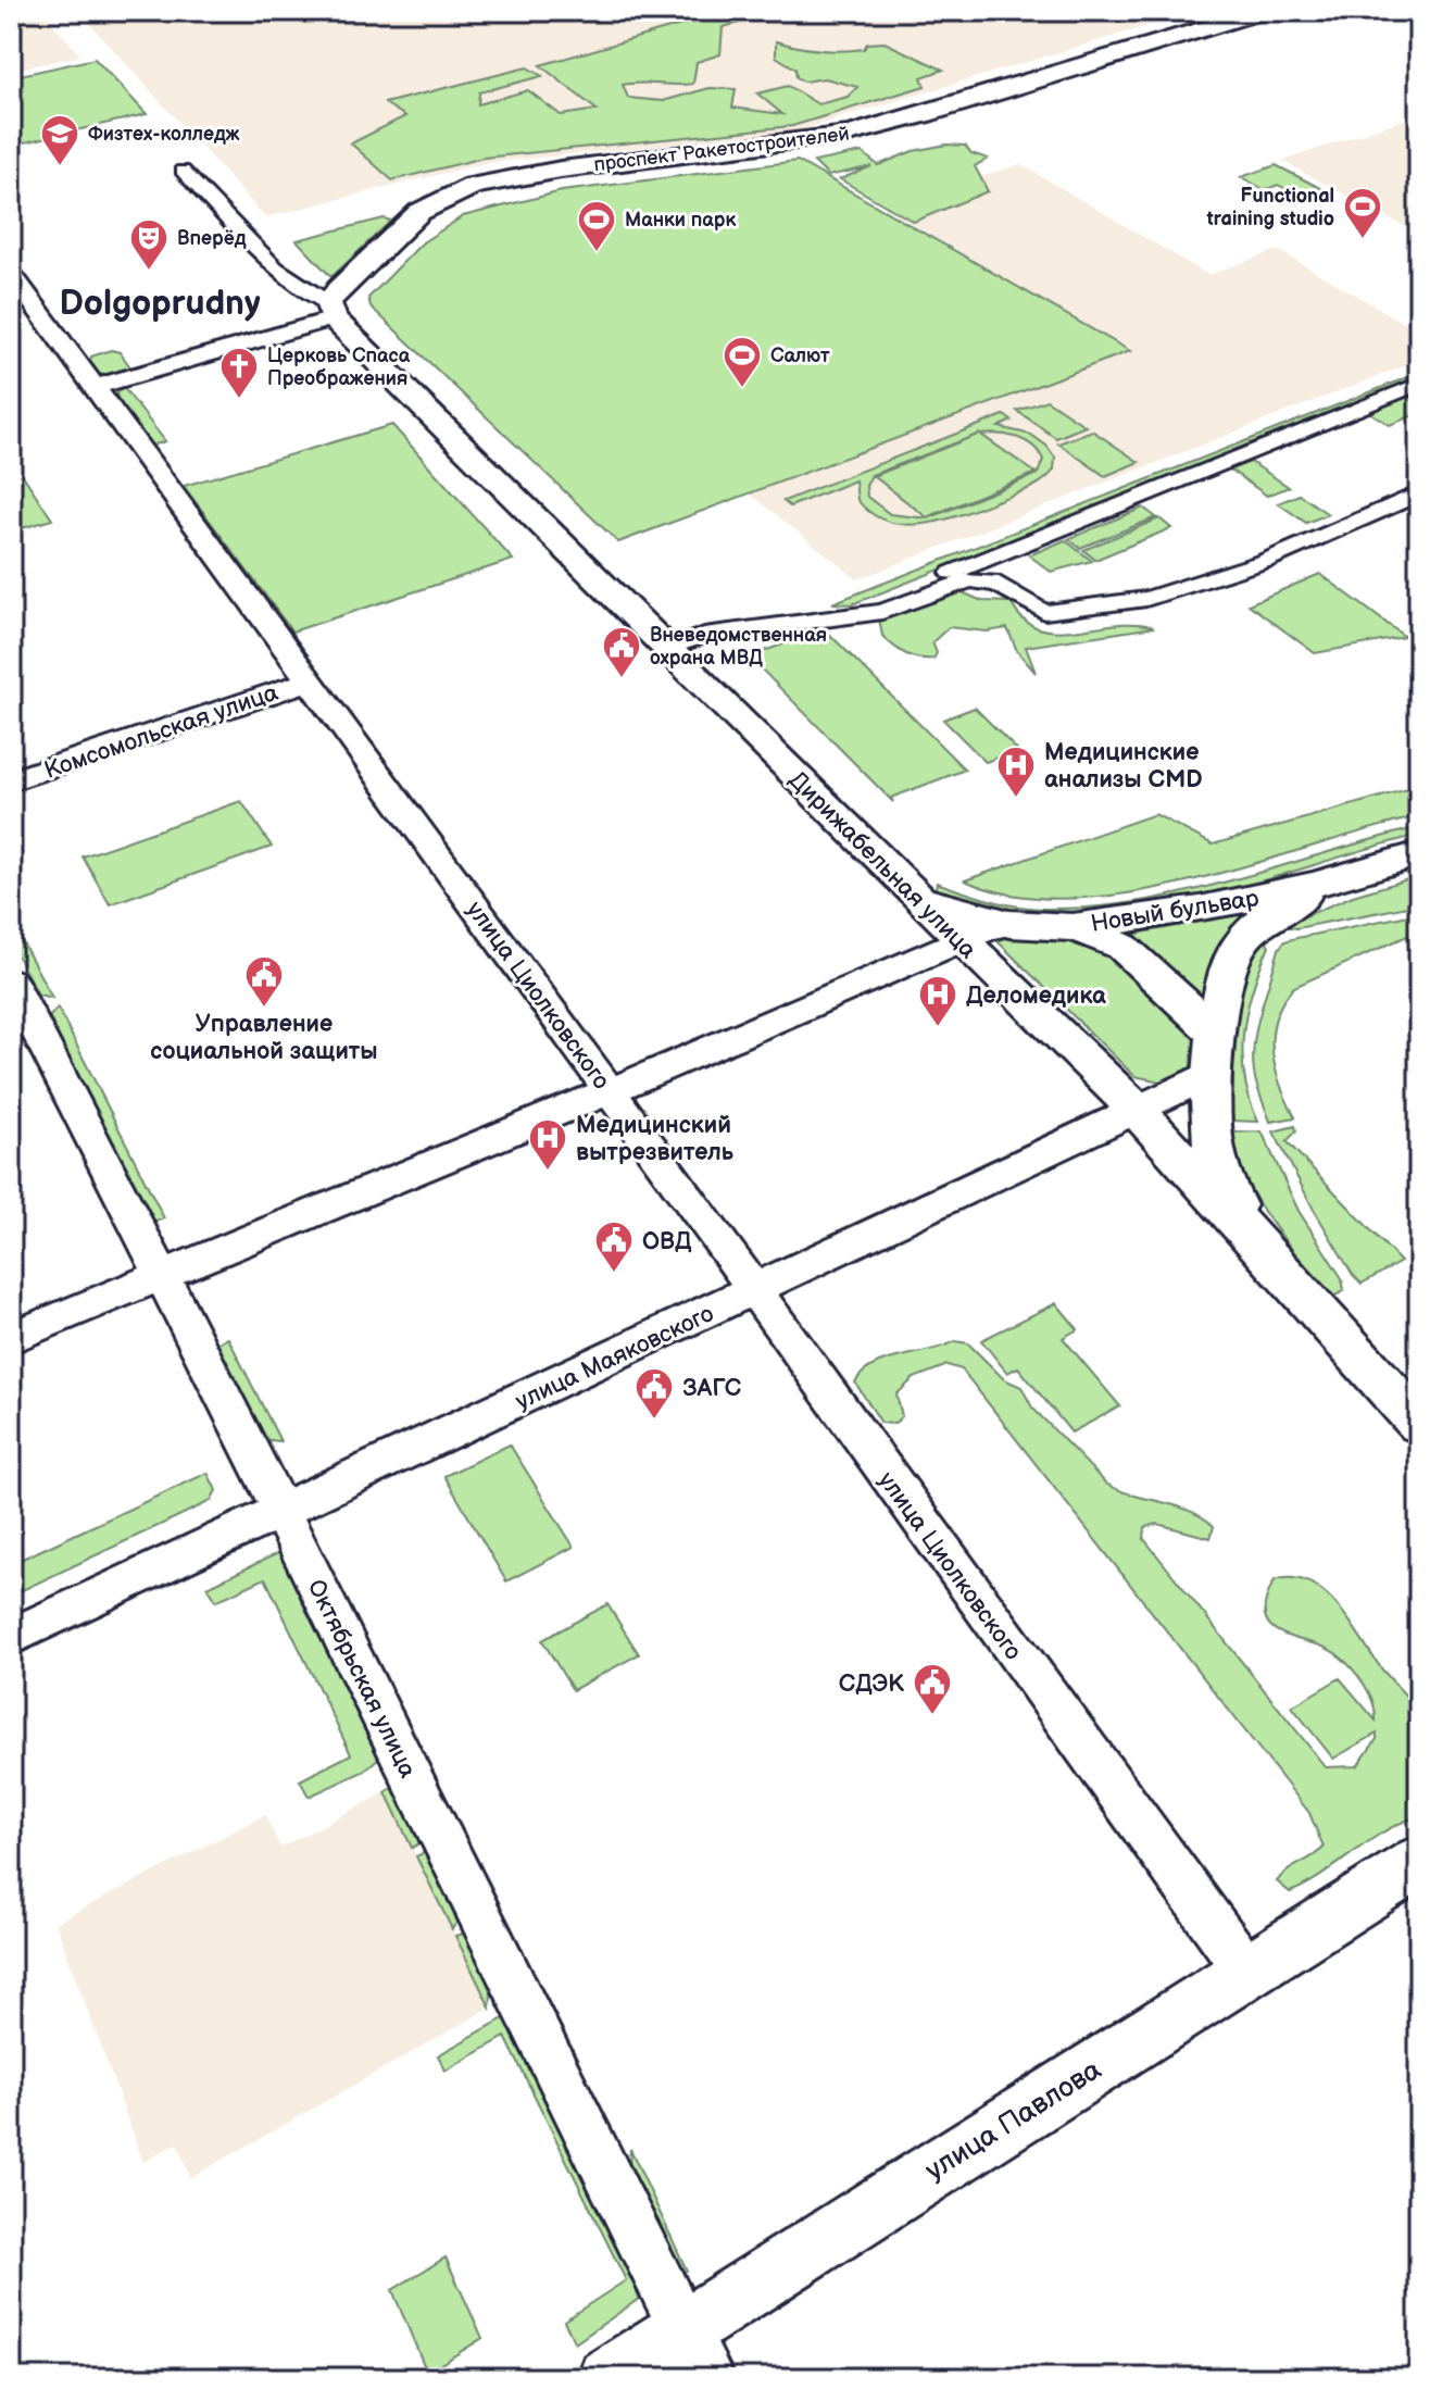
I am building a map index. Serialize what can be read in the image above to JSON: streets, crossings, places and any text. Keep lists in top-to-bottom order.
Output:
{
  "streets": {
    "main road": [
      "проспект Ракетостроителей",
      "Дирижабельная улица",
      "Новый бульвар",
      "улица Павлова"
    ],
    "street": [
      "Комсомольская улица",
      "улица Циолковского",
      "улица Маяковского",
      "Октябрьская улица"
    ]
  },
  "crossings": [
    ["проспект Ракетостроителей", "Дирижабельная улица"],
    ["Комсомольская улица", "улица Циолковского"],
    ["Дирижабельная улица", "Новый бульвар"],
    ["Дирижабельная улица", "улица Маяковского"],
    ["Новый бульвар", "улица Маяковского"],
    ["улица Циолковского", "улица Маяковского"],
    ["улица Циолковского", "улица Павлова"],
    ["улица Маяковского", "Октябрьская улица"],
    ["Октябрьская улица", "улица Павлова"]
  ],
  "districts": ["Dolgoprudny"],
  "places": {
    "school or university": ["Физтех-колледж"],
    "sports": ["Functional training studio", "Манки парк", "Салют"],
    "theatre": ["Вперёд"],
    "church": ["Церковь Спаса Преображения"],
    "public building": [
      "Вневедомственная охрана МВД",
      "Управление социальной защиты",
      "ОВД",
      "ЗАГС",
      "СДЭК"
    ],
    "hospital": ["Медицинские анализы CMD", "Деломедика", "Медицинский вытрезвитель"]
  }
}
